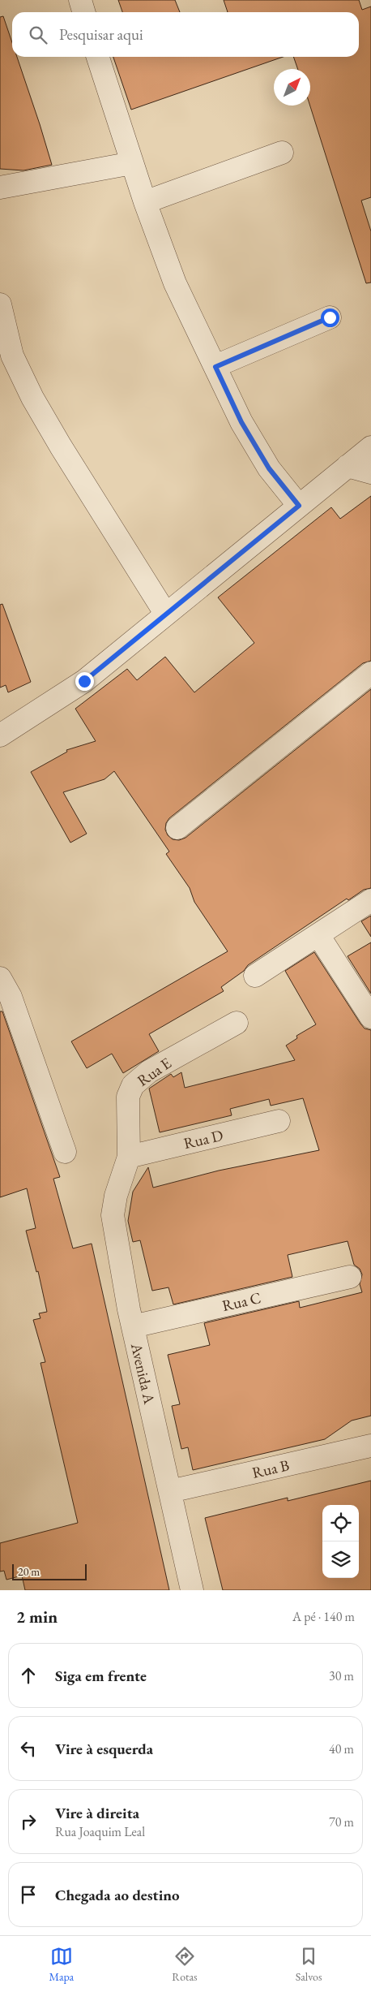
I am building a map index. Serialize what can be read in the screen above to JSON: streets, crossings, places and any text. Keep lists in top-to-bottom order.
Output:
{
  "streets": {
    "street": [
      "Rua E",
      "Rua D",
      "Rua C",
      "Avenida A",
      "Rua B"
    ]
  },
  "crossings": [
    ["Rua E", "Rua D"],
    ["Rua E", "Avenida A"],
    ["Rua D", "Avenida A"],
    ["Rua C", "Avenida A"],
    ["Avenida A", "Rua B"]
  ],
  "scale_bar": "20 m",
  "north": "top right",
  "page": {
    "search": "Pesquisar aqui",
    "scale": "20 m",
    "heading": ["2 min", "A pé · 140 m"],
    "list": [
      ["Siga em frente", "30 m"],
      ["Vire à esquerda", "40 m"],
      ["Vire à direita", "Rua Joaquim Leal", "70 m"],
      "Chegada ao destino"
    ],
    "nav": ["Mapa", "Rotas", "Salvos"]
  }
}
